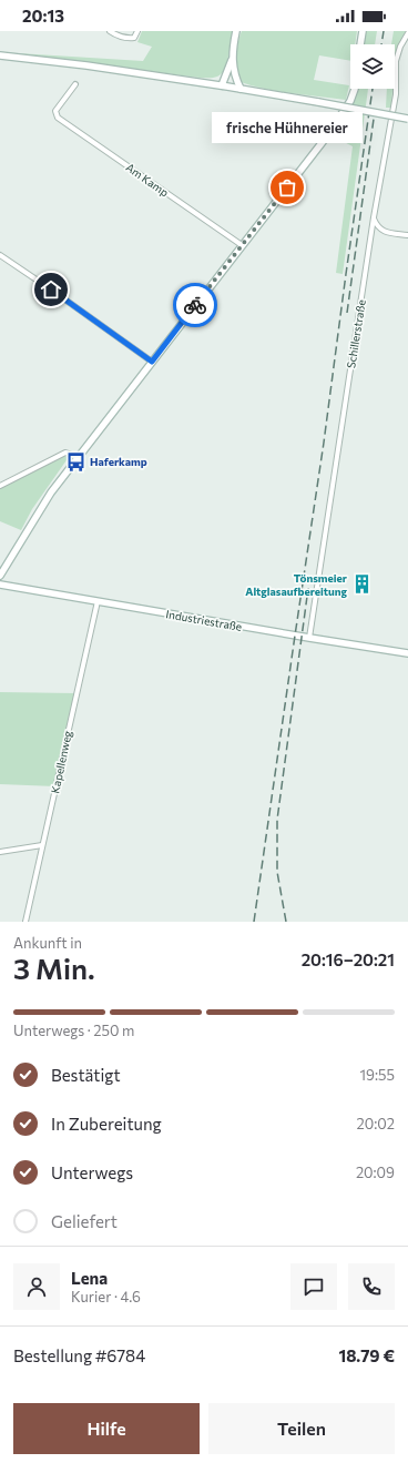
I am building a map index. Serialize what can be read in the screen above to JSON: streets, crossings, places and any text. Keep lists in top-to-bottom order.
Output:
{
  "streets": {
    "street": [
      "Am Kamp",
      "Schillerstraße",
      "Industriestraße",
      "Kapellenweg"
    ]
  },
  "crossings": [
    ["Schillerstraße", "Industriestraße"],
    ["Industriestraße", "Kapellenweg"]
  ],
  "places": {
    "other": ["frische Hühnereier"],
    "bus stop": ["Haferkamp"],
    "building": ["Tönsmeier Altglasaufbereitung"]
  },
  "page": {
    "status": "20:13",
    "bubble": "frische Hühnereier",
    "heading": ["3 Min.", "Ankunft in", "20:16–20:21"],
    "panel": [
      "Lena",
      "Kurier · 4.6",
      "Bestellung #6784",
      "18.79 €"
    ],
    "bar": "Unterwegs · 250 m",
    "list": [
      ["Bestätigt", "19:55"],
      ["In Zubereitung", "20:02"],
      ["Unterwegs", "20:09"],
      "Geliefert"
    ],
    "buttons": ["Hilfe", "Teilen"]
  }
}
